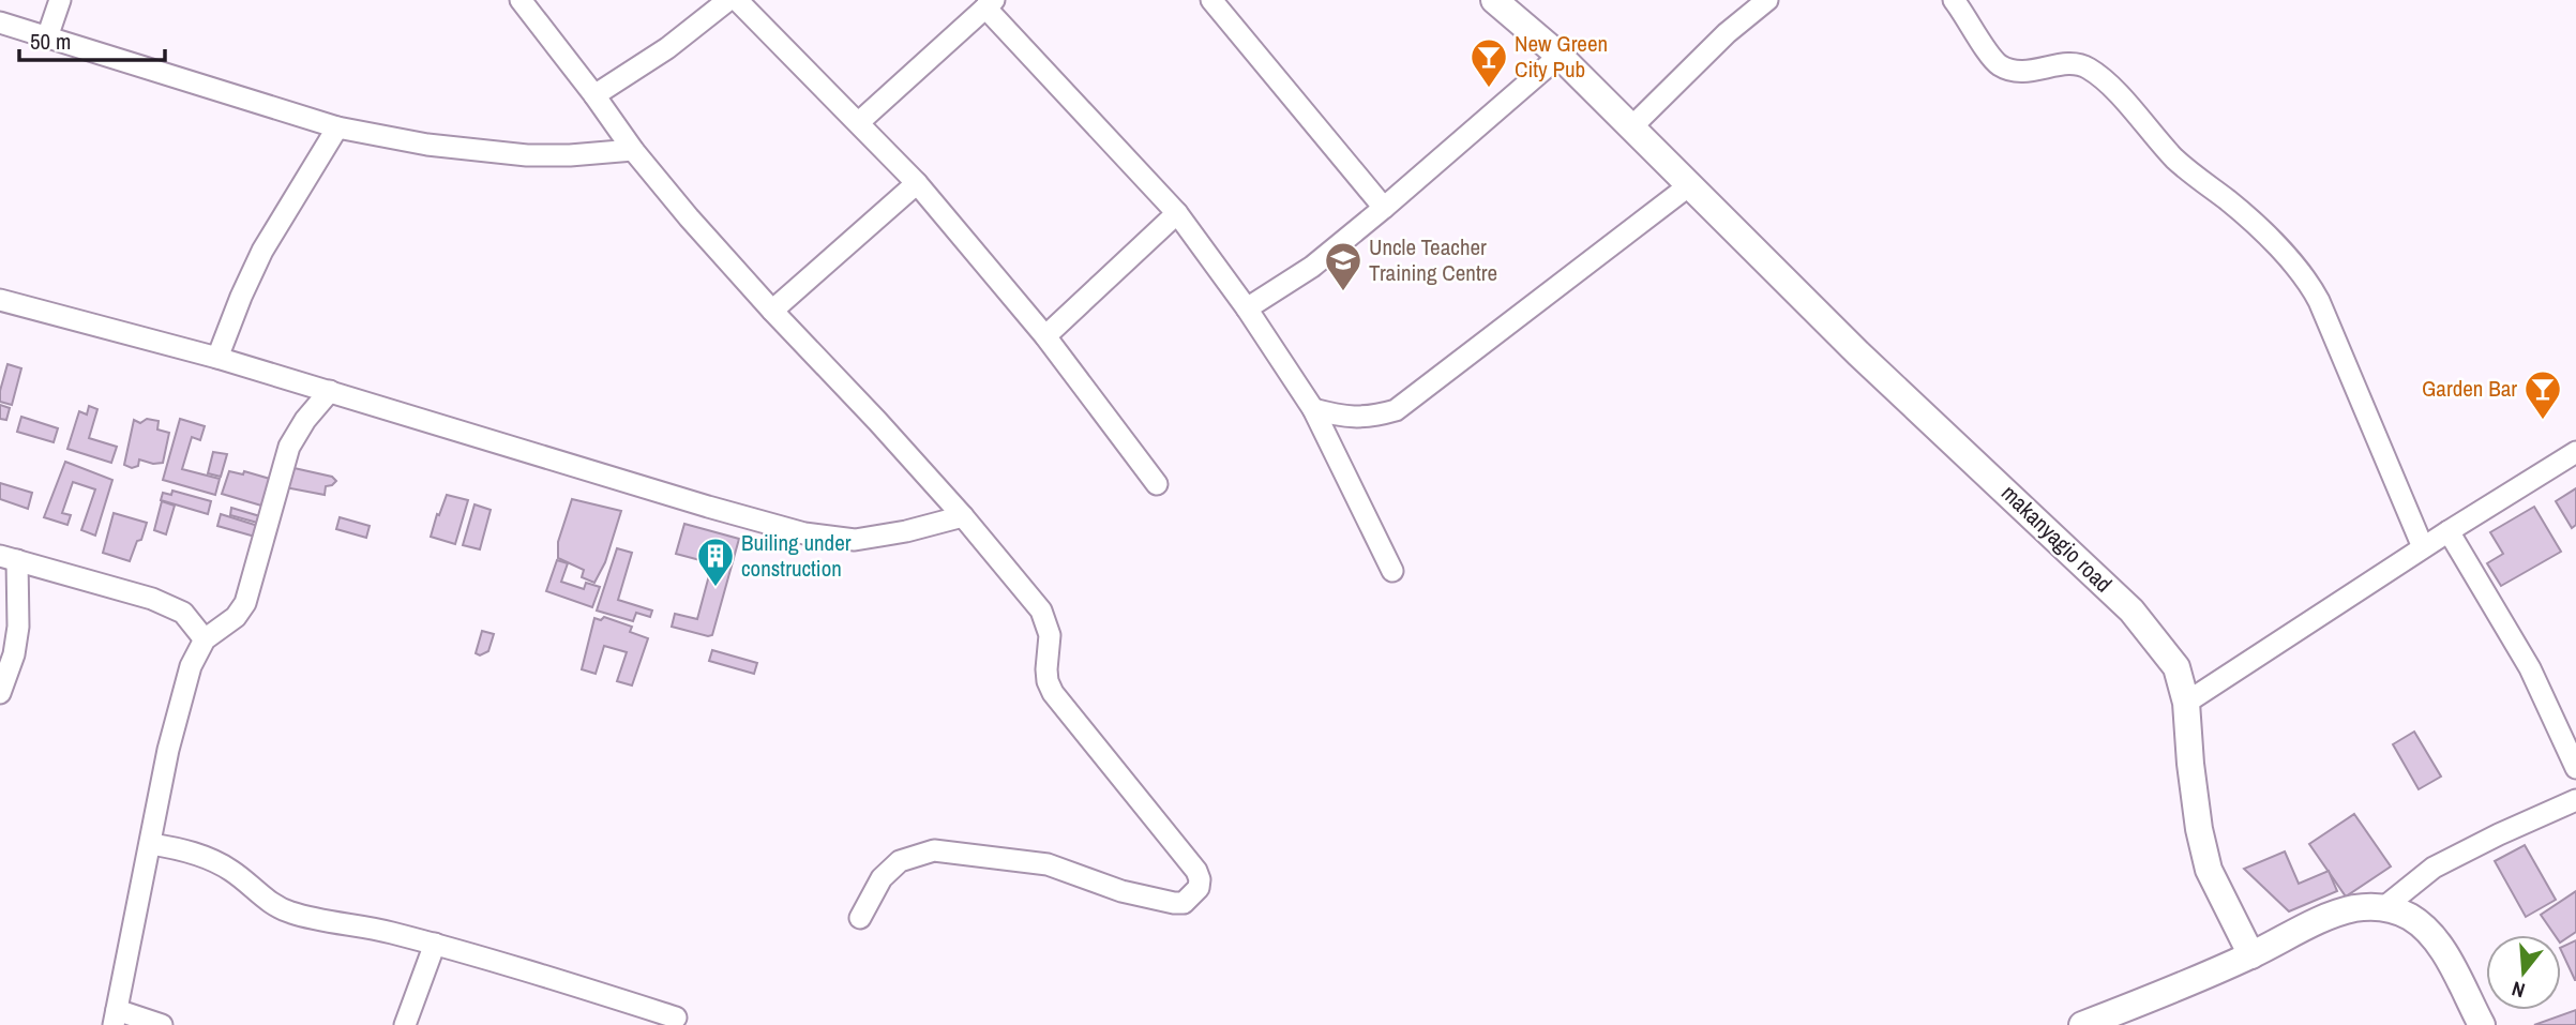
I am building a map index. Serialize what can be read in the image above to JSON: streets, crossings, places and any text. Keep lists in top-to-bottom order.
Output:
{
  "streets": {
    "street": ["makanyagio road"]
  },
  "places": {
    "bar": ["New Green City Pub", "Garden Bar"],
    "school or university": ["Uncle Teacher Training Centre"],
    "building": ["Builing under construction"]
  },
  "scale_bar": "50 m",
  "north": "bottom"
}
